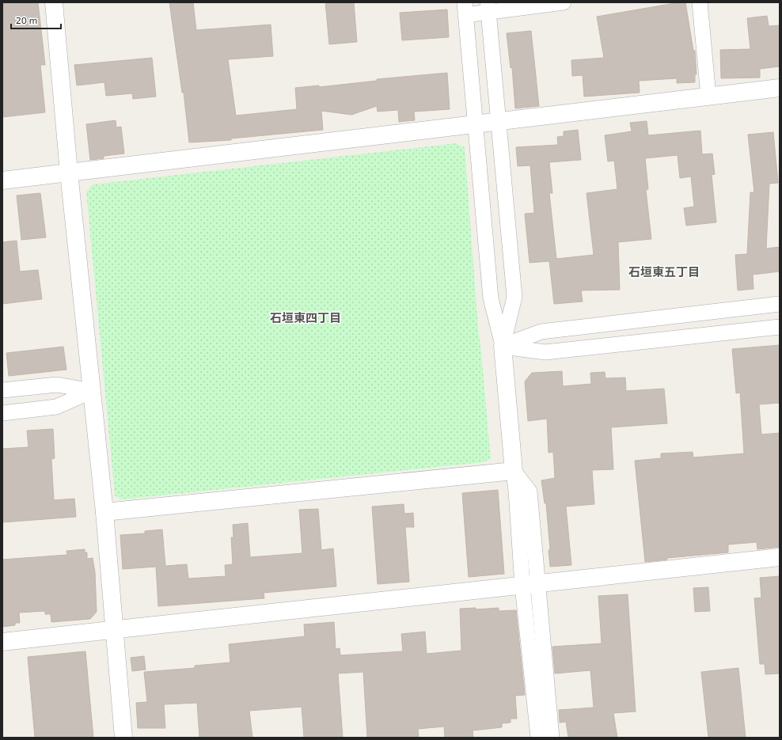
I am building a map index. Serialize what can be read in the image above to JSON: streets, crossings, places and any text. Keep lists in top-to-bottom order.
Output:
{
  "districts": ["石垣東五丁目", "石垣東四丁目"],
  "scale_bar": "20 m"
}
